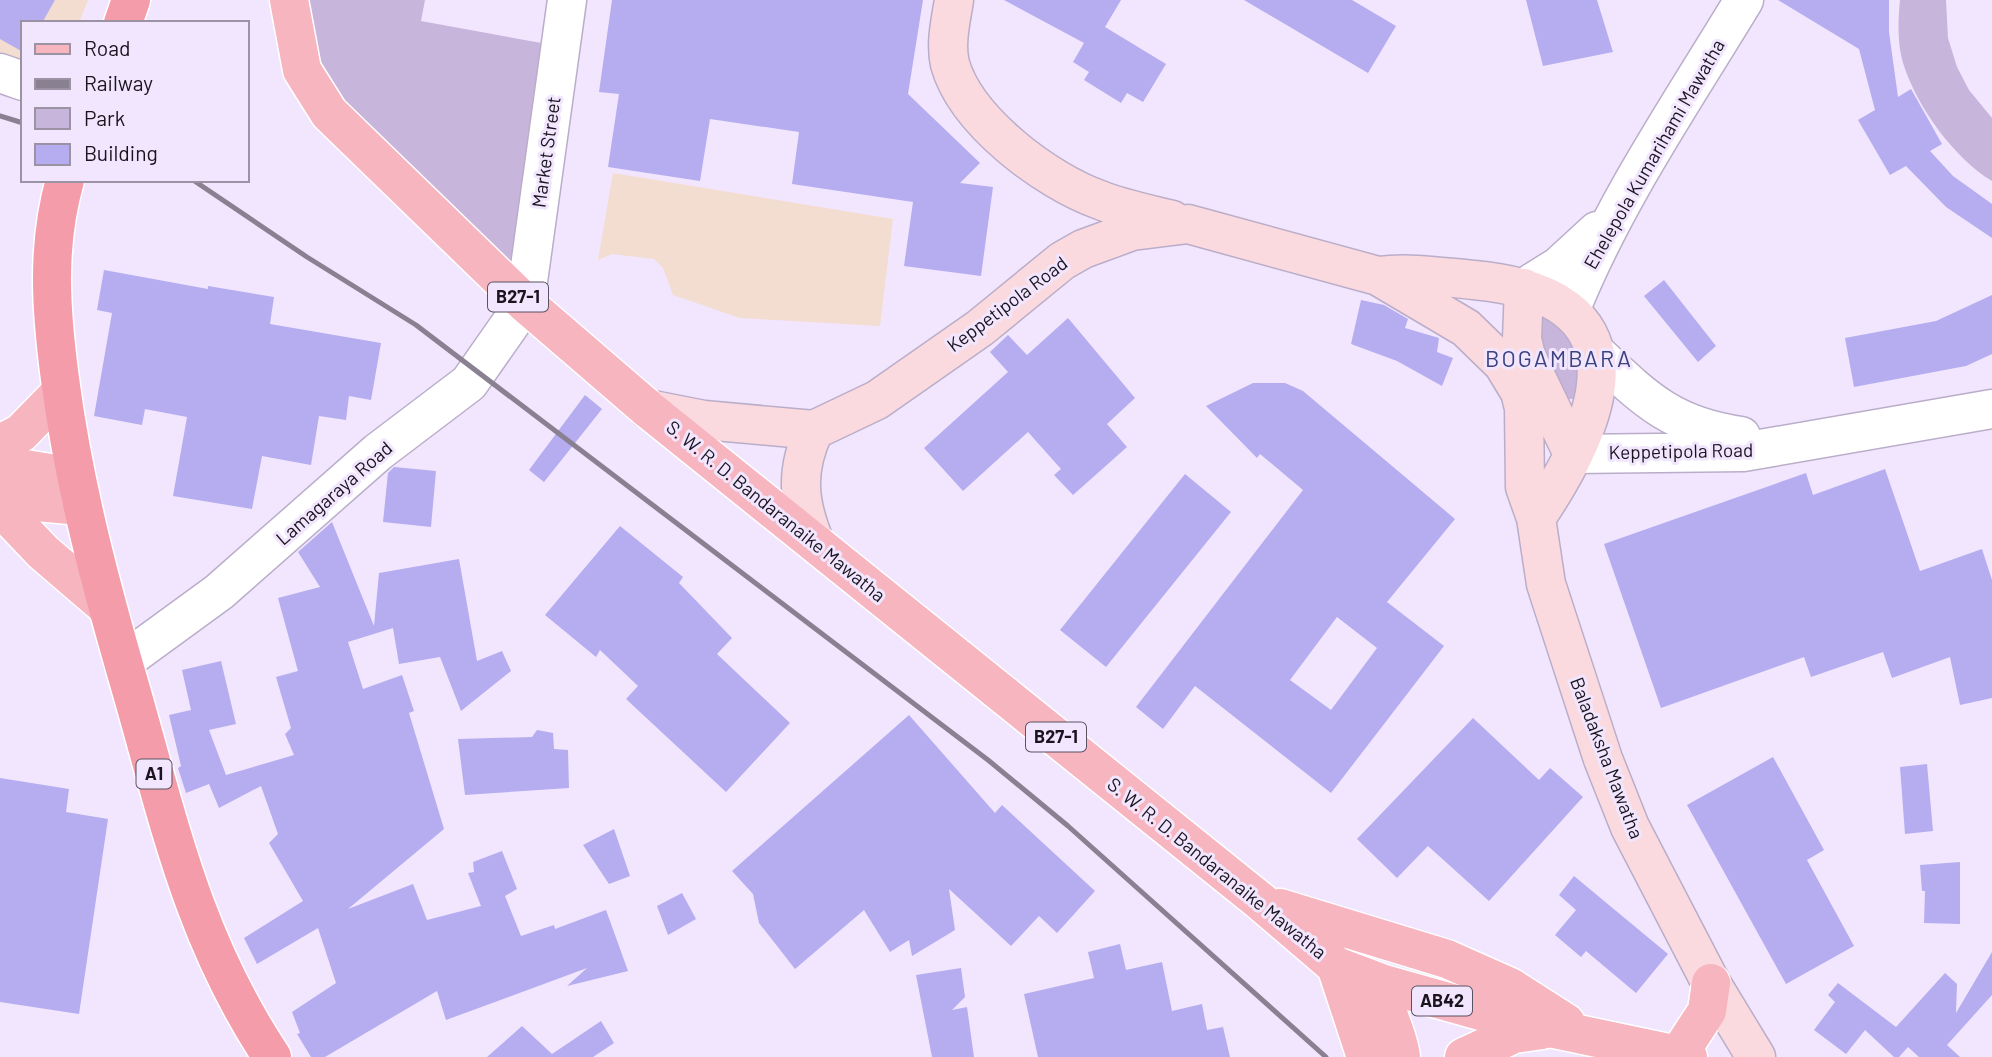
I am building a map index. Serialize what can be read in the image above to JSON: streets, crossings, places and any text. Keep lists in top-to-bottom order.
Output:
{
  "streets": {
    "highway": ["A1"],
    "main road": [
      "B27-1",
      "Keppetipola Road",
      "S. W. R. D. Bandaranaike Mawatha",
      "Baladaksha Mawatha",
      "AB42"
    ],
    "street": ["Market Street", "Ehelepola Kumarihami Mawatha", "Lamagaraya Road"]
  },
  "crossings": [
    ["Market Street", "Lamagaraya Road"],
    ["Market Street", "S. W. R. D. Bandaranaike Mawatha"],
    ["Ehelepola Kumarihami Mawatha", "Keppetipola Road"],
    ["Keppetipola Road", "Baladaksha Mawatha"],
    ["Lamagaraya Road", "S. W. R. D. Bandaranaike Mawatha"],
    ["Lamagaraya Road", "A1"],
    ["S. W. R. D. Bandaranaike Mawatha", "AB42"]
  ],
  "districts": ["BOGAMBARA"],
  "legend": [
    "Road",
    "Railway",
    "Park",
    "Building"
  ]
}
